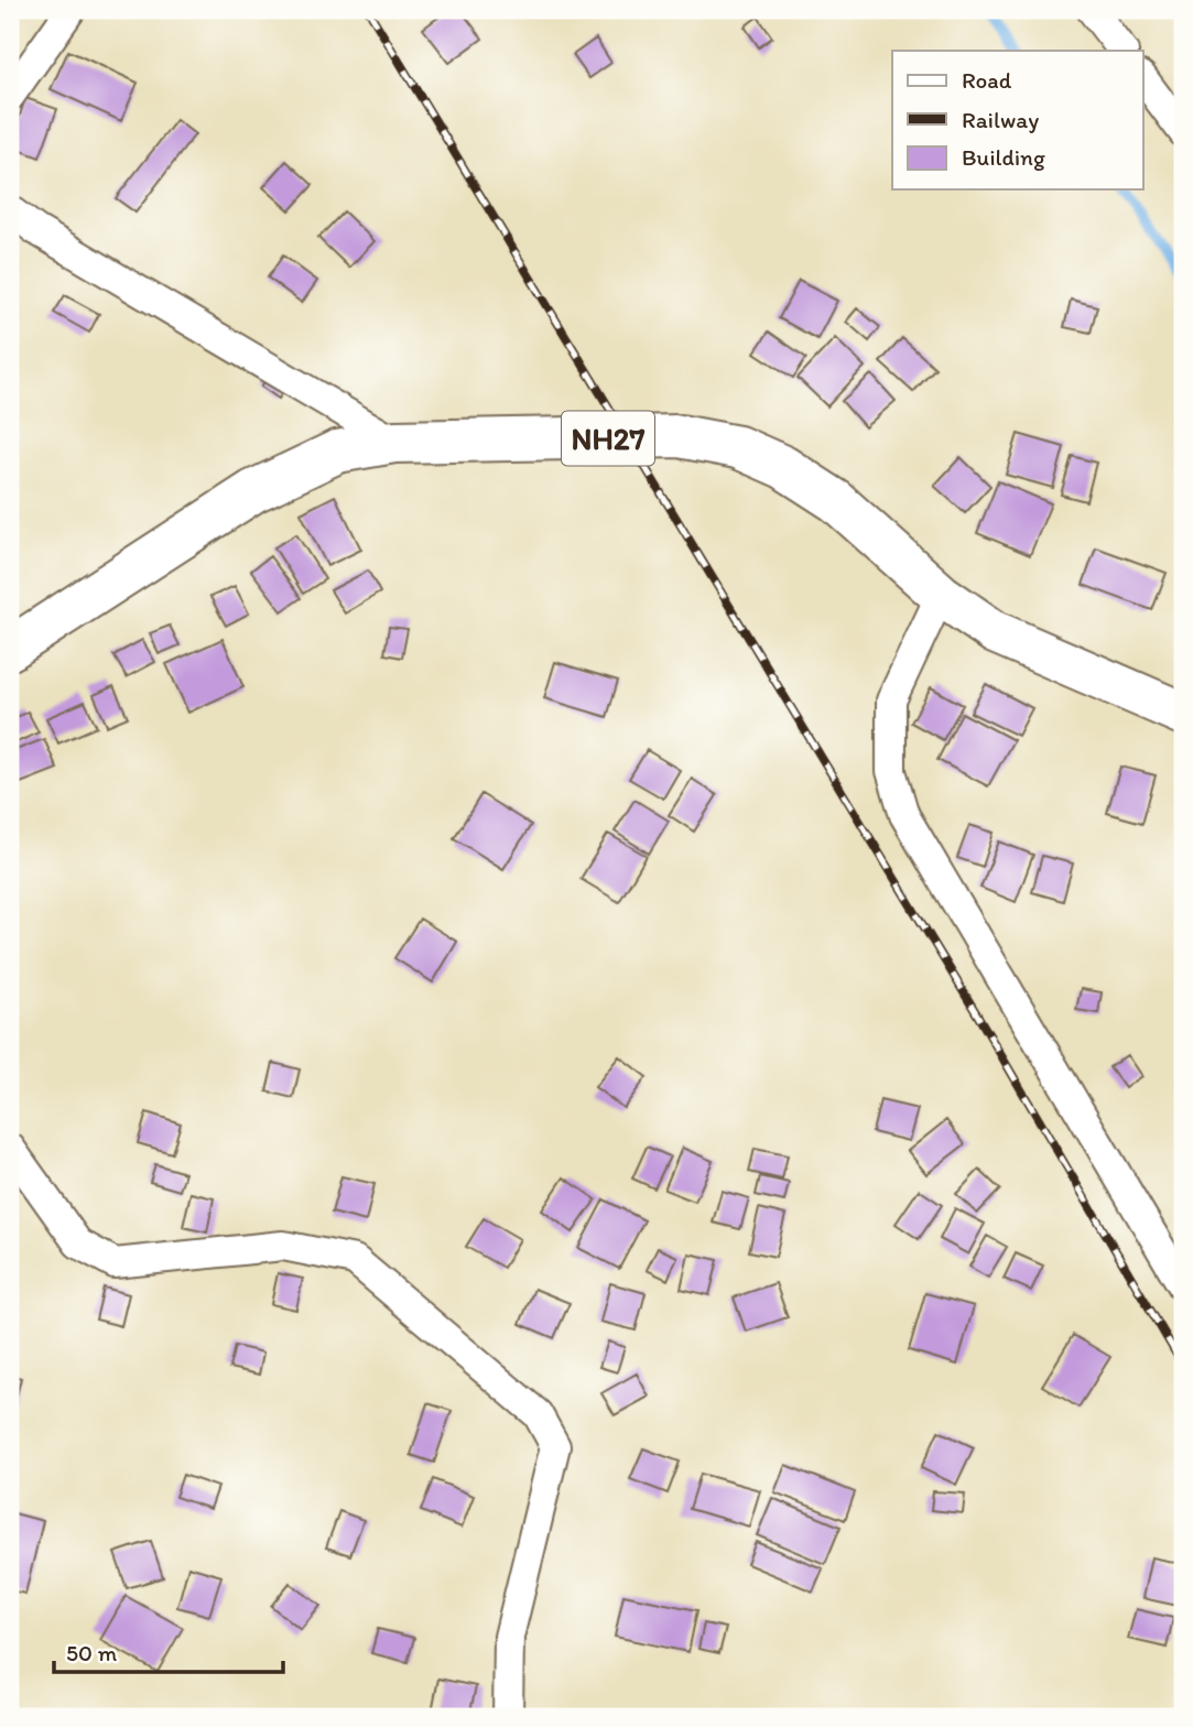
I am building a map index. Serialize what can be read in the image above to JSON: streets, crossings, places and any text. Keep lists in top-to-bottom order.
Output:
{
  "streets": {
    "highway": ["NH27"]
  },
  "legend": ["Road", "Railway", "Building"],
  "scale_bar": "50 m"
}
